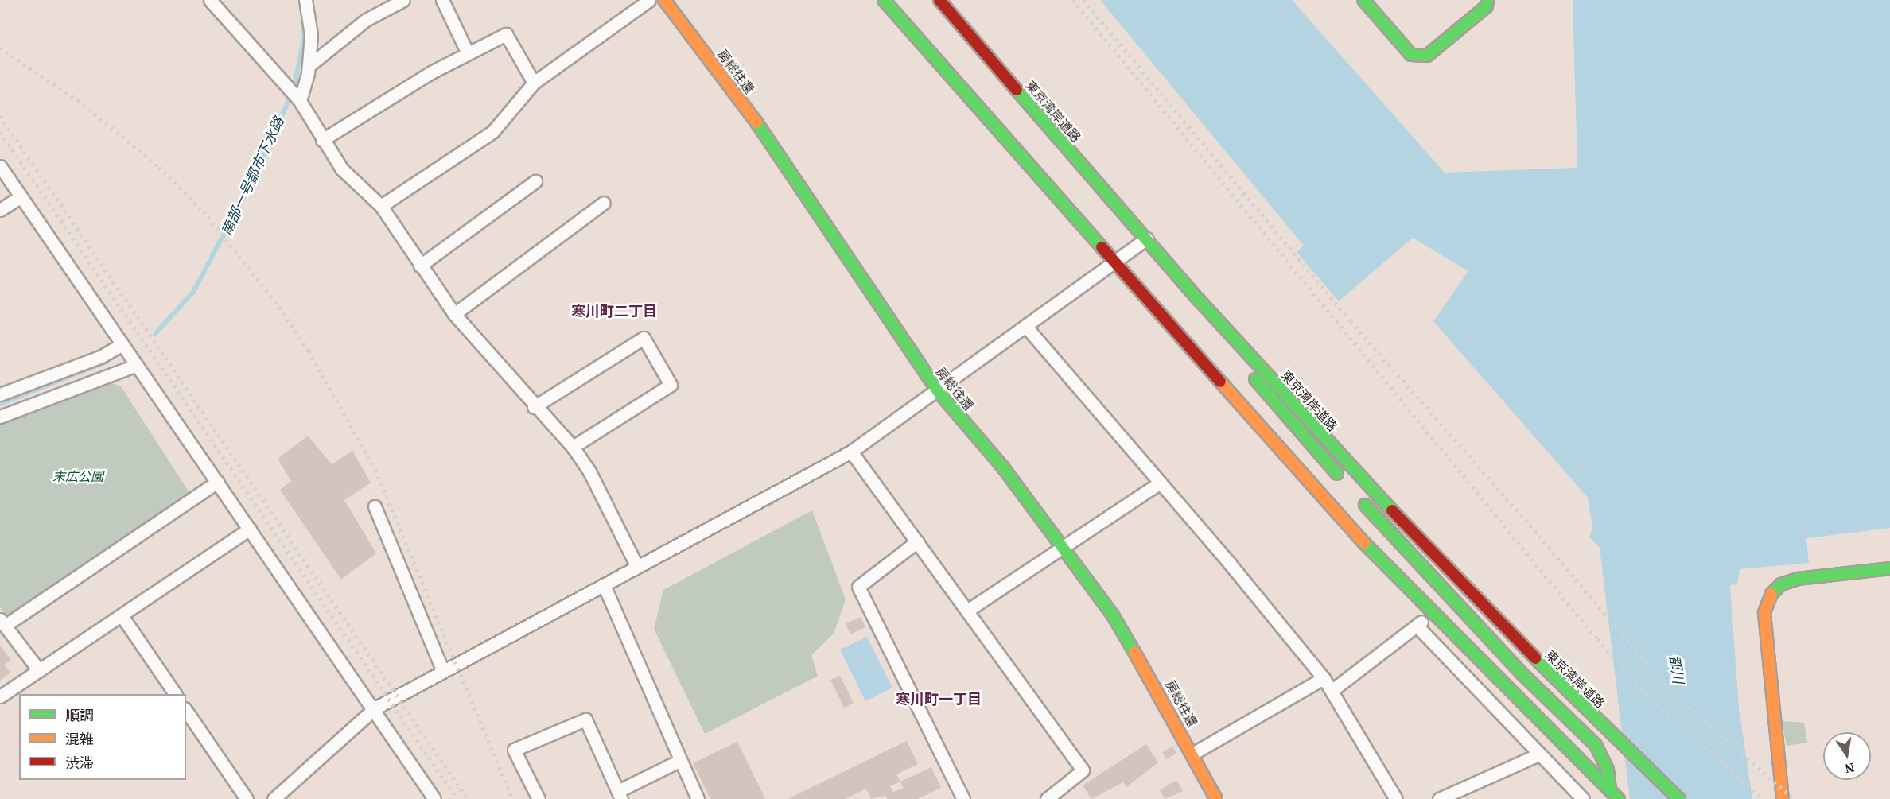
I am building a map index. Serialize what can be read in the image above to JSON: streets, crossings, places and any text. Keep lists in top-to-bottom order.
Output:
{
  "streets": {
    "main road": ["房総往還", "東京湾岸道路"]
  },
  "districts": ["寒川町二丁目", "寒川町一丁目"],
  "water": ["南部一号都市下水路", "都川"],
  "parks": ["末広公園"],
  "legend": ["順調", "混雑", "渋滞"],
  "north": "bottom"
}
